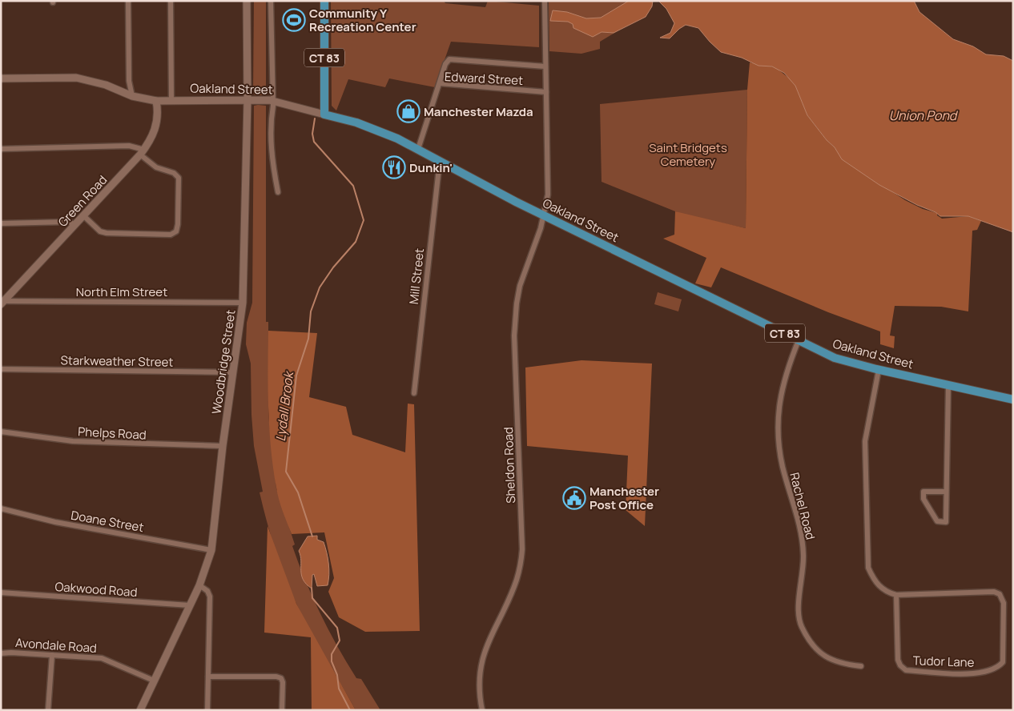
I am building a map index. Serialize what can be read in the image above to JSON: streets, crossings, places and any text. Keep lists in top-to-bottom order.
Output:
{
  "streets": {
    "main road": [
      "CT 83",
      "Oakland Street",
      "Green Road",
      "Woodbridge Street"
    ],
    "street": [
      "Edward Street",
      "Mill Street",
      "North Elm Street",
      "Starkweather Street",
      "Phelps Road",
      "Sheldon Road",
      "Rachel Road",
      "Doane Street",
      "Oakwood Road",
      "Avondale Road",
      "Tudor Lane"
    ]
  },
  "crossings": [
    ["CT 83", "Oakland Street"],
    ["Edward Street", "Oakland Street"],
    ["Edward Street", "Sheldon Road"],
    ["Oakland Street", "Green Road"],
    ["Oakland Street", "Mill Street"],
    ["Oakland Street", "Woodbridge Street"],
    ["Oakland Street", "Sheldon Road"],
    ["Oakland Street", "Rachel Road"],
    ["Oakland Street", "Tudor Lane"],
    ["Green Road", "North Elm Street"],
    ["North Elm Street", "Woodbridge Street"],
    ["Starkweather Street", "Woodbridge Street"],
    ["Woodbridge Street", "Phelps Road"],
    ["Woodbridge Street", "Doane Street"],
    ["Woodbridge Street", "Oakwood Road"],
    ["Woodbridge Street", "Avondale Road"]
  ],
  "water": ["Union Pond", "Lydall Brook"],
  "parks": ["Saint Bridgets Cemetery"],
  "places": {
    "sports": ["Community Y Recreation Center"],
    "shop": ["Manchester Mazda"],
    "restaurant": ["Dunkin'"],
    "public building": ["Manchester Post Office"]
  }
}
